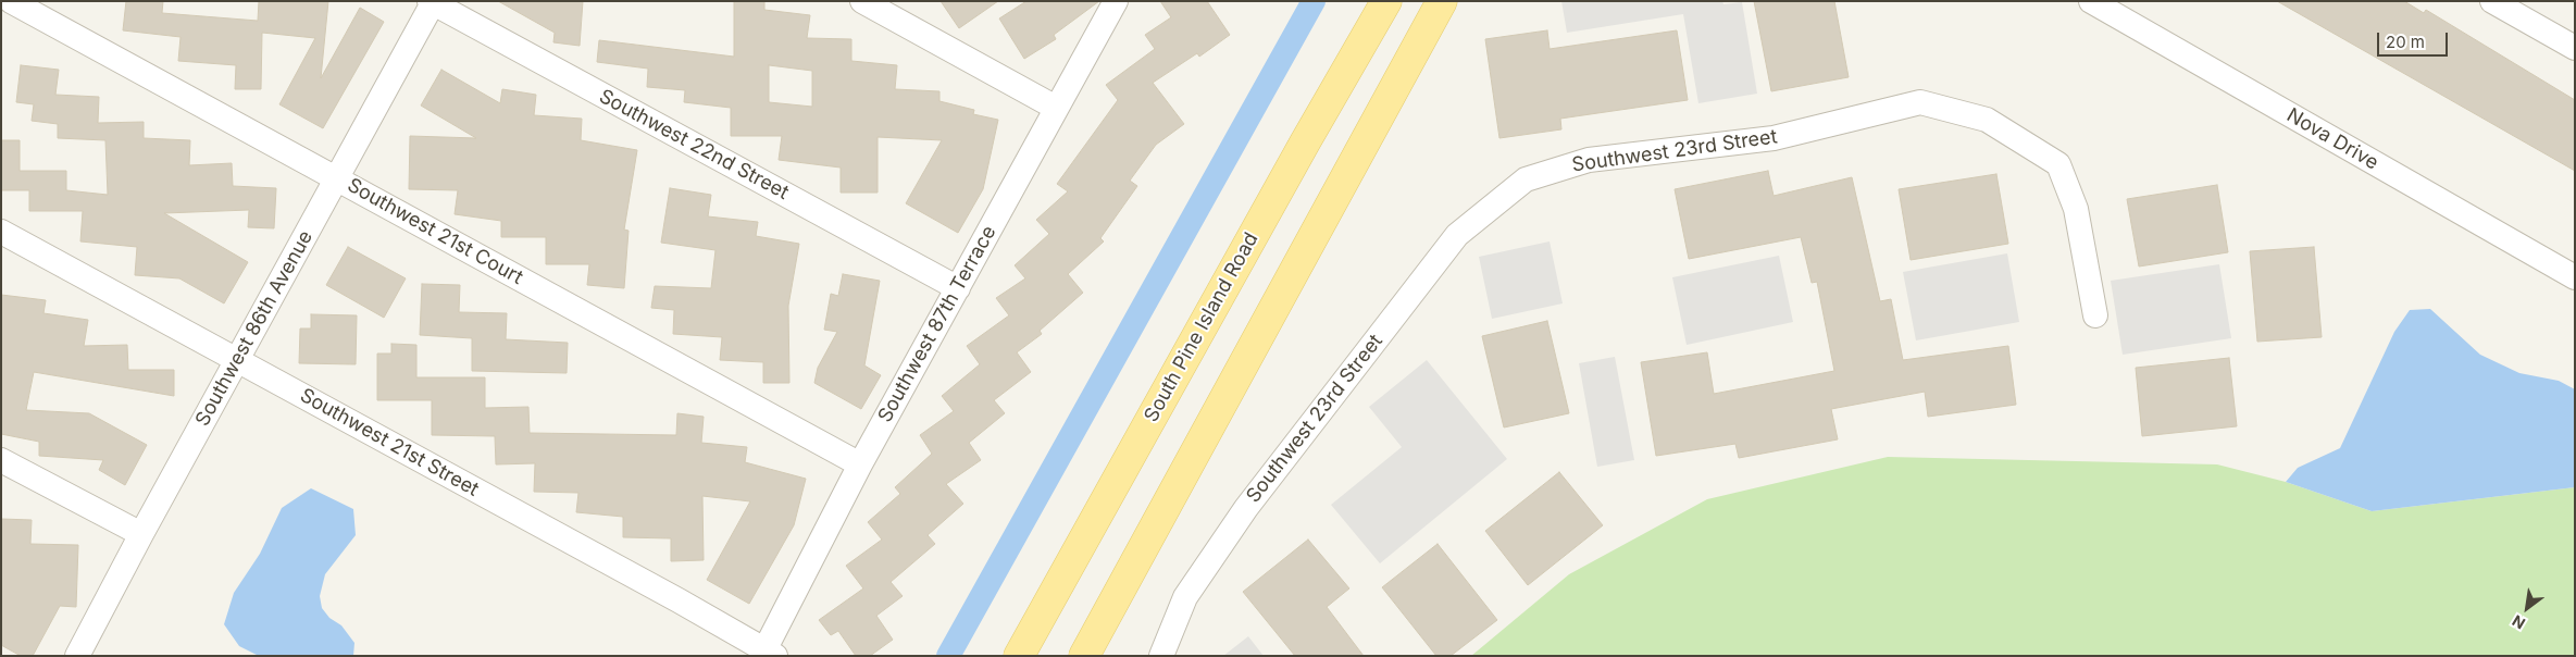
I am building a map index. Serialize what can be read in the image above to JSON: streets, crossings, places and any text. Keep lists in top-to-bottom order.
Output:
{
  "streets": {
    "main road": ["South Pine Island Road"],
    "street": [
      "Nova Drive",
      "Southwest 22nd Street",
      "Southwest 23rd Street",
      "Southwest 21st Court",
      "Southwest 87th Terrace",
      "Southwest 86th Avenue",
      "Southwest 21st Street"
    ]
  },
  "crossings": [
    ["Southwest 22nd Street", "Southwest 87th Terrace"],
    ["Southwest 22nd Street", "Southwest 86th Avenue"],
    ["Southwest 21st Court", "Southwest 87th Terrace"],
    ["Southwest 21st Court", "Southwest 86th Avenue"],
    ["Southwest 87th Terrace", "Southwest 21st Street"],
    ["Southwest 86th Avenue", "Southwest 21st Street"]
  ],
  "scale_bar": "20 m",
  "north": "bottom left"
}
